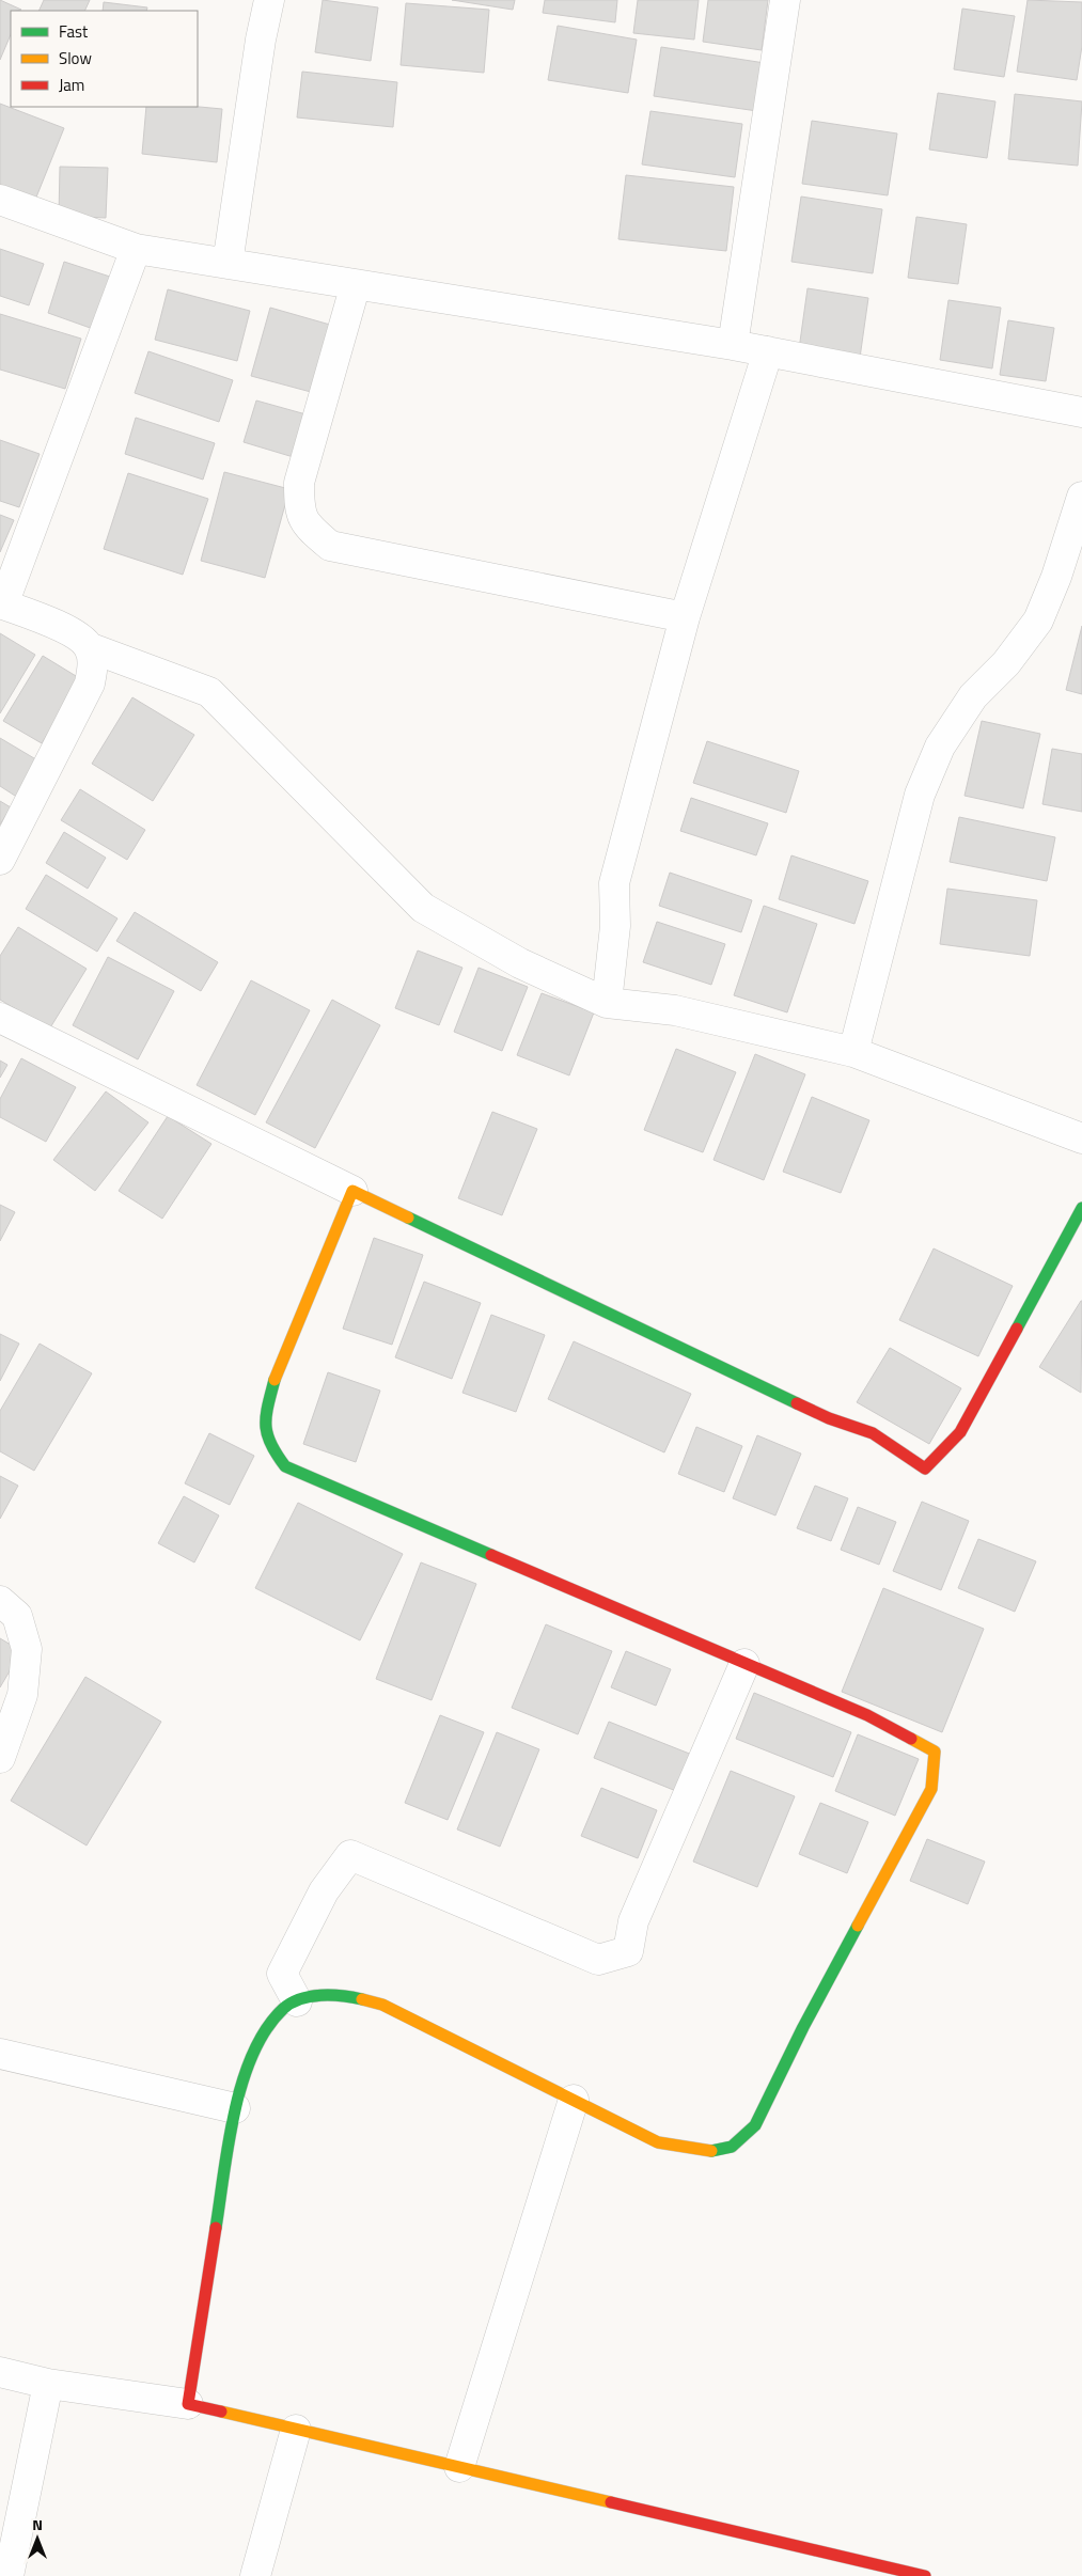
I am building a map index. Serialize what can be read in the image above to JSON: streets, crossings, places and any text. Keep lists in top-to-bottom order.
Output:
{
  "legend": ["Fast", "Slow", "Jam"],
  "north": "top"
}
